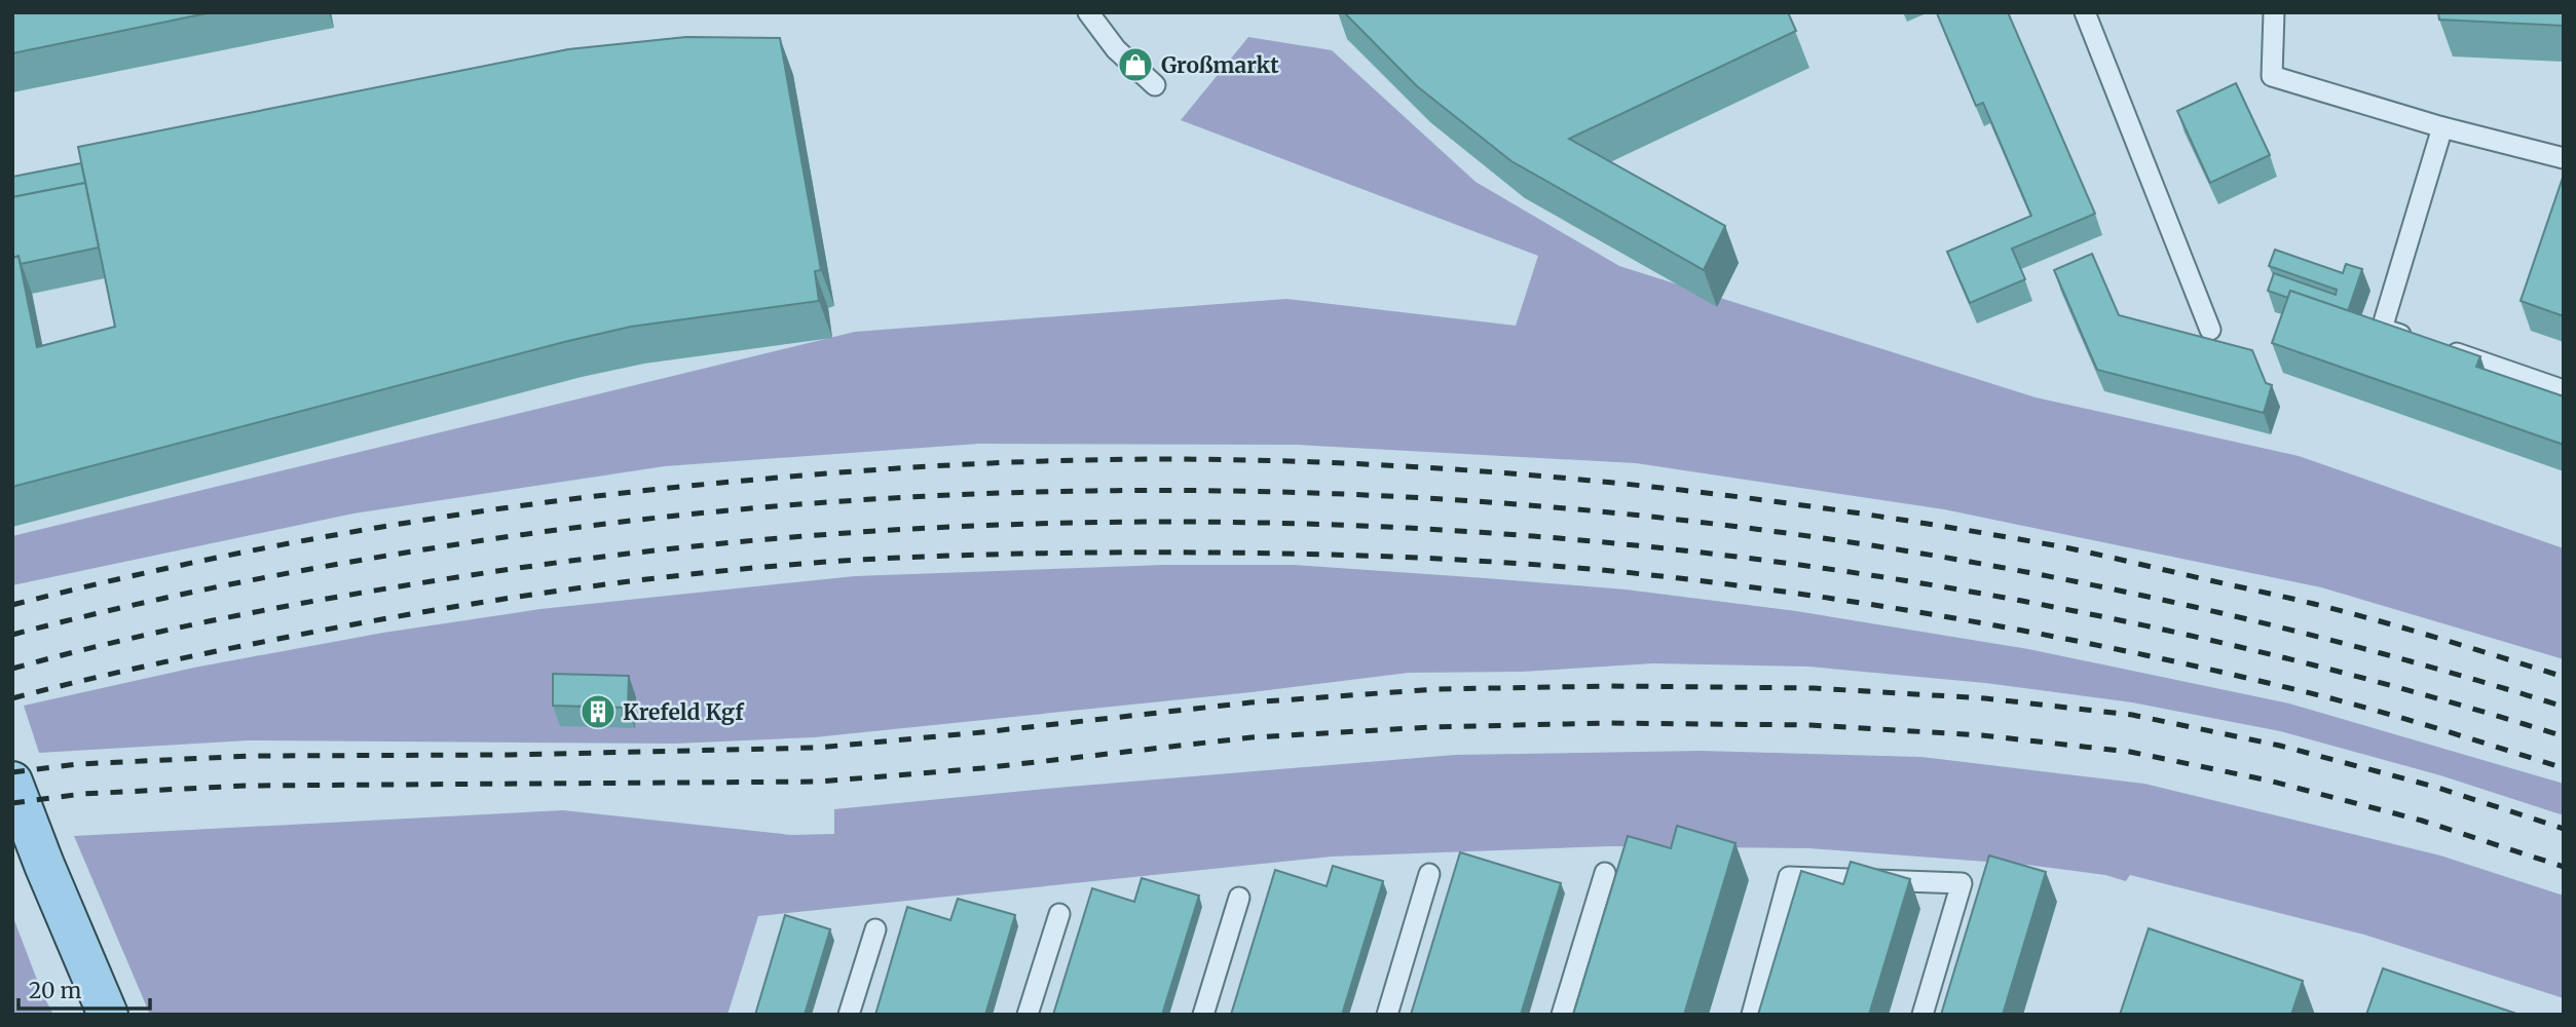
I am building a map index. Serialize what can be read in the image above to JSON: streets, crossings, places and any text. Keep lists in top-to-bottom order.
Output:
{
  "places": {
    "shop": ["Großmarkt"],
    "building": ["Krefeld Kgf"]
  },
  "scale_bar": "20 m"
}
